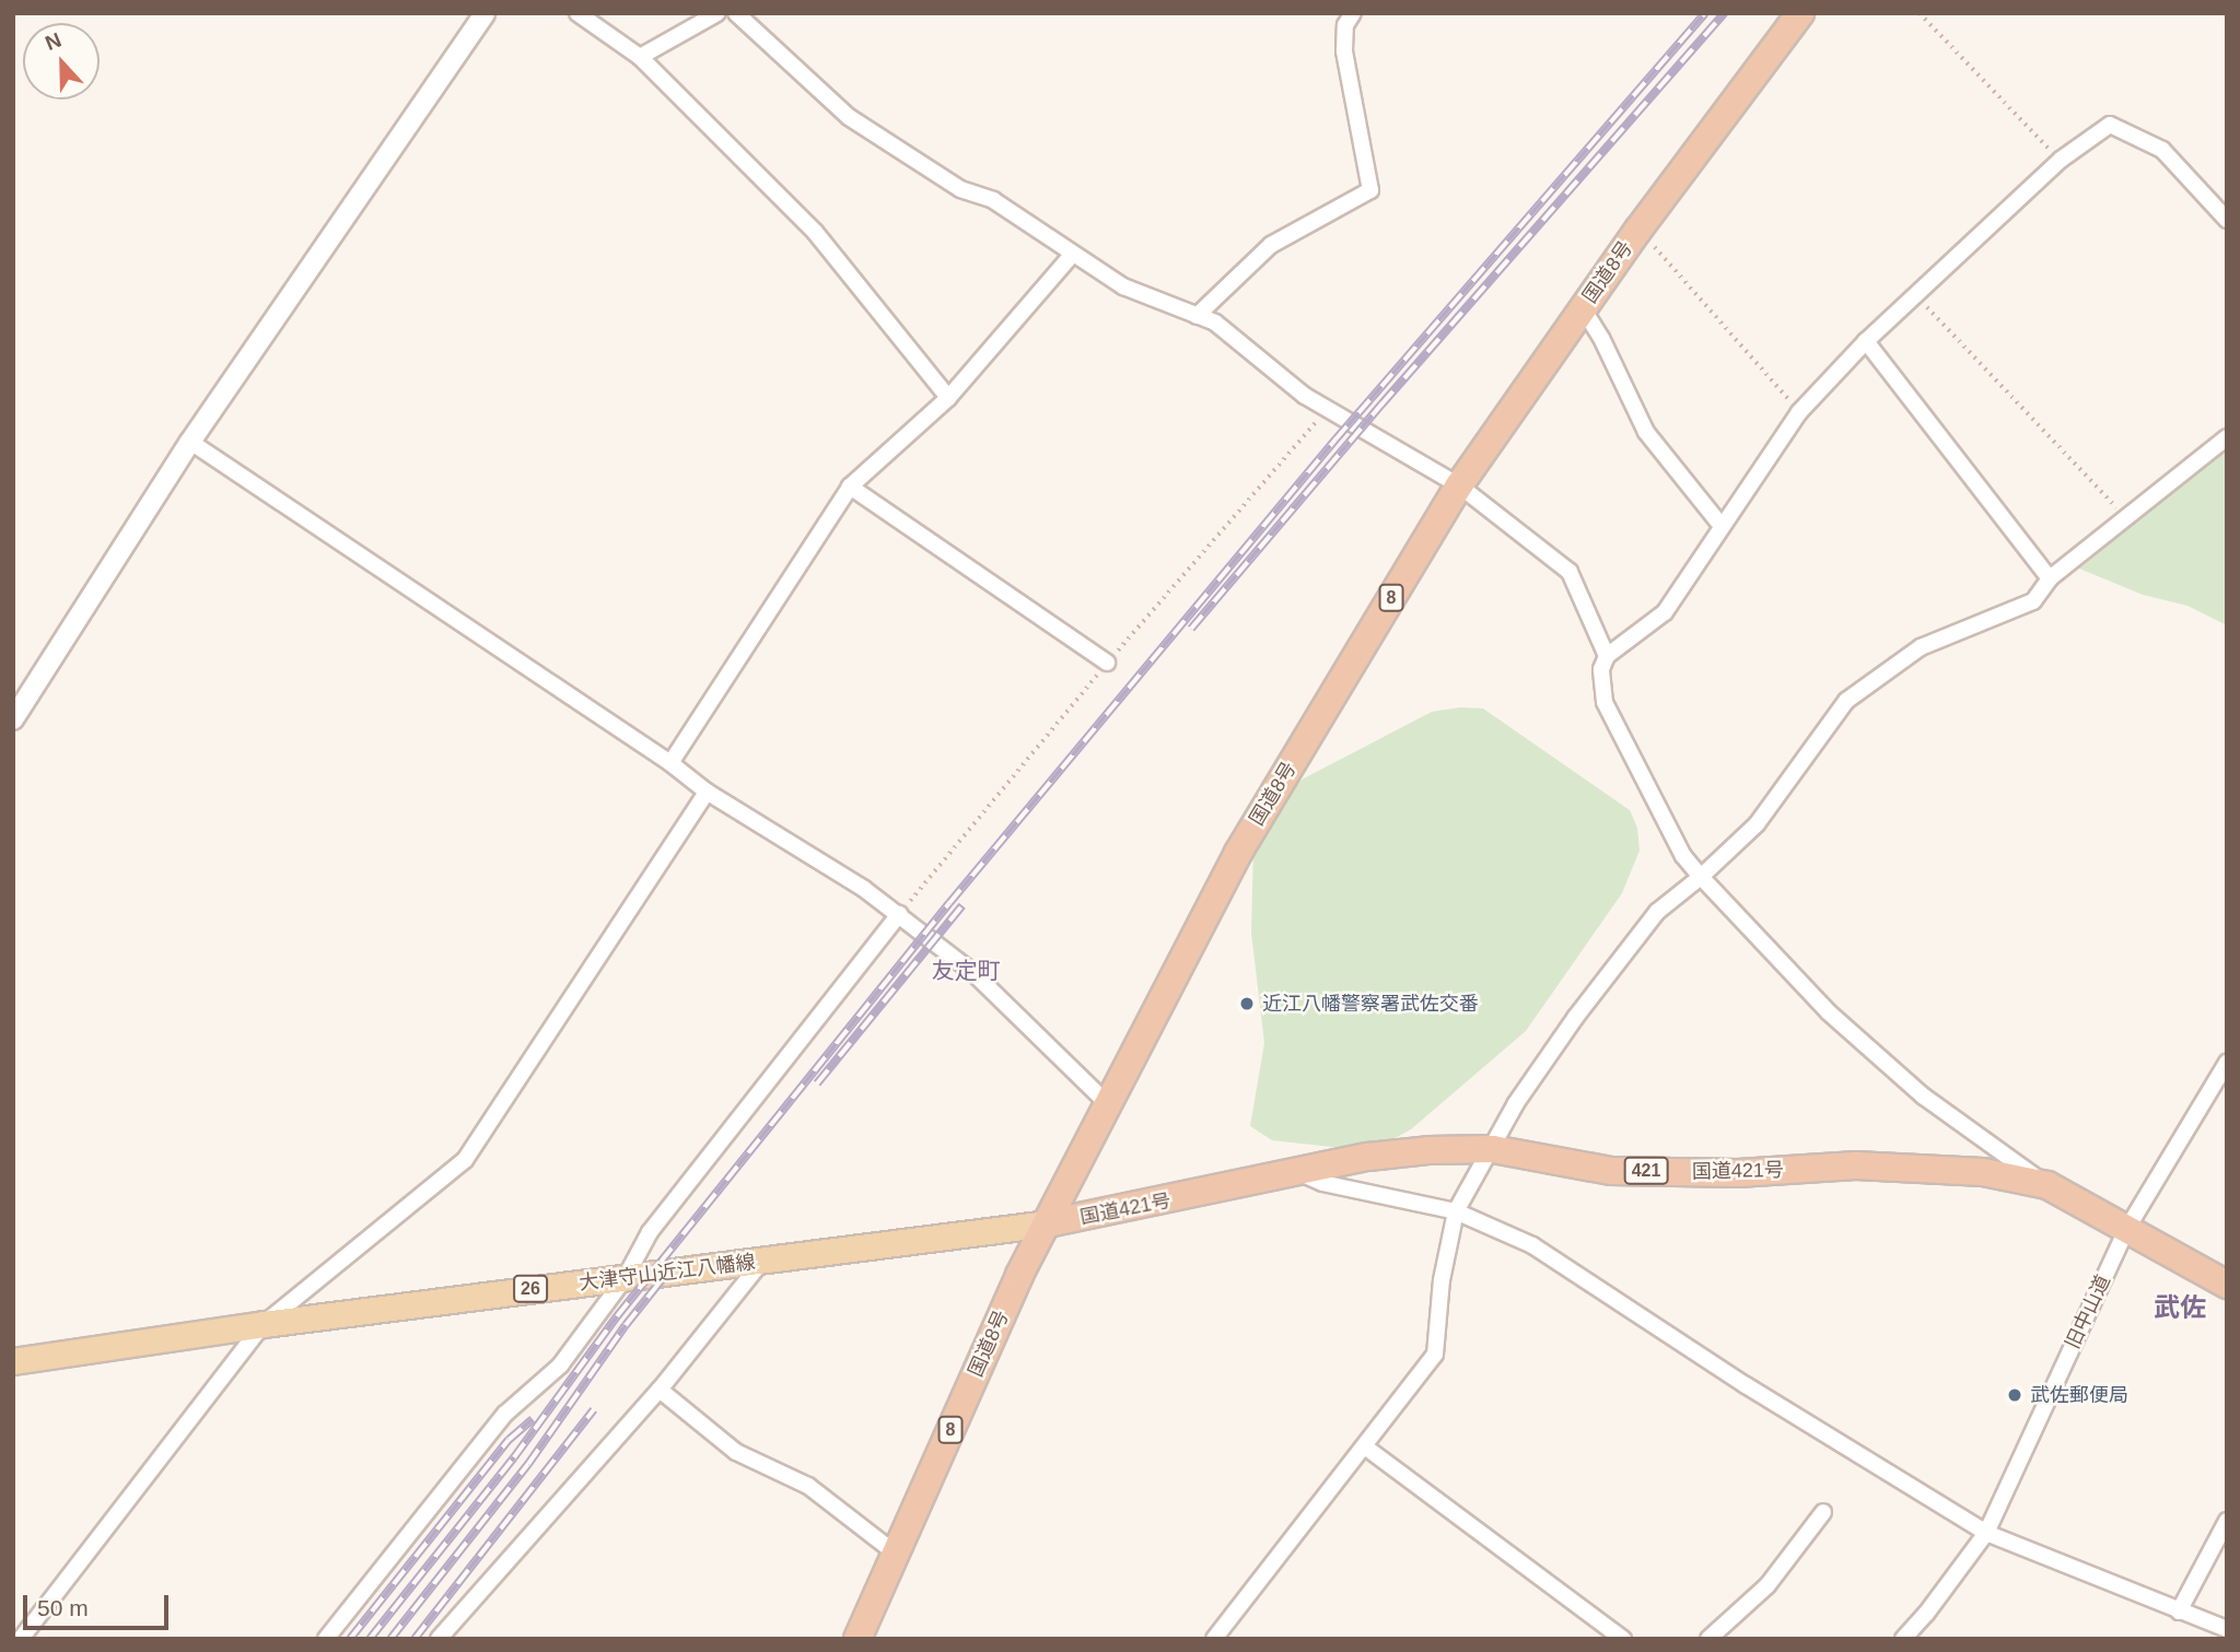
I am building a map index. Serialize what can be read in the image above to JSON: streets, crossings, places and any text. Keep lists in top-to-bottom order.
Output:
{
  "streets": {
    "highway": [
      "国道8号",
      "8",
      "421",
      "国道421号"
    ],
    "main road": ["大津守山近江八幡線", "26"],
    "street": ["旧中山道"]
  },
  "crossings": [
    ["国道8号", "国道421号"],
    ["国道8号", "大津守山近江八幡線"],
    ["国道421号", "大津守山近江八幡線"],
    ["国道421号", "旧中山道"]
  ],
  "districts": ["友定町", "武佐"],
  "places": ["近江八幡警察署武佐交番", "武佐郵便局"],
  "scale_bar": "50 m",
  "north": "top"
}
